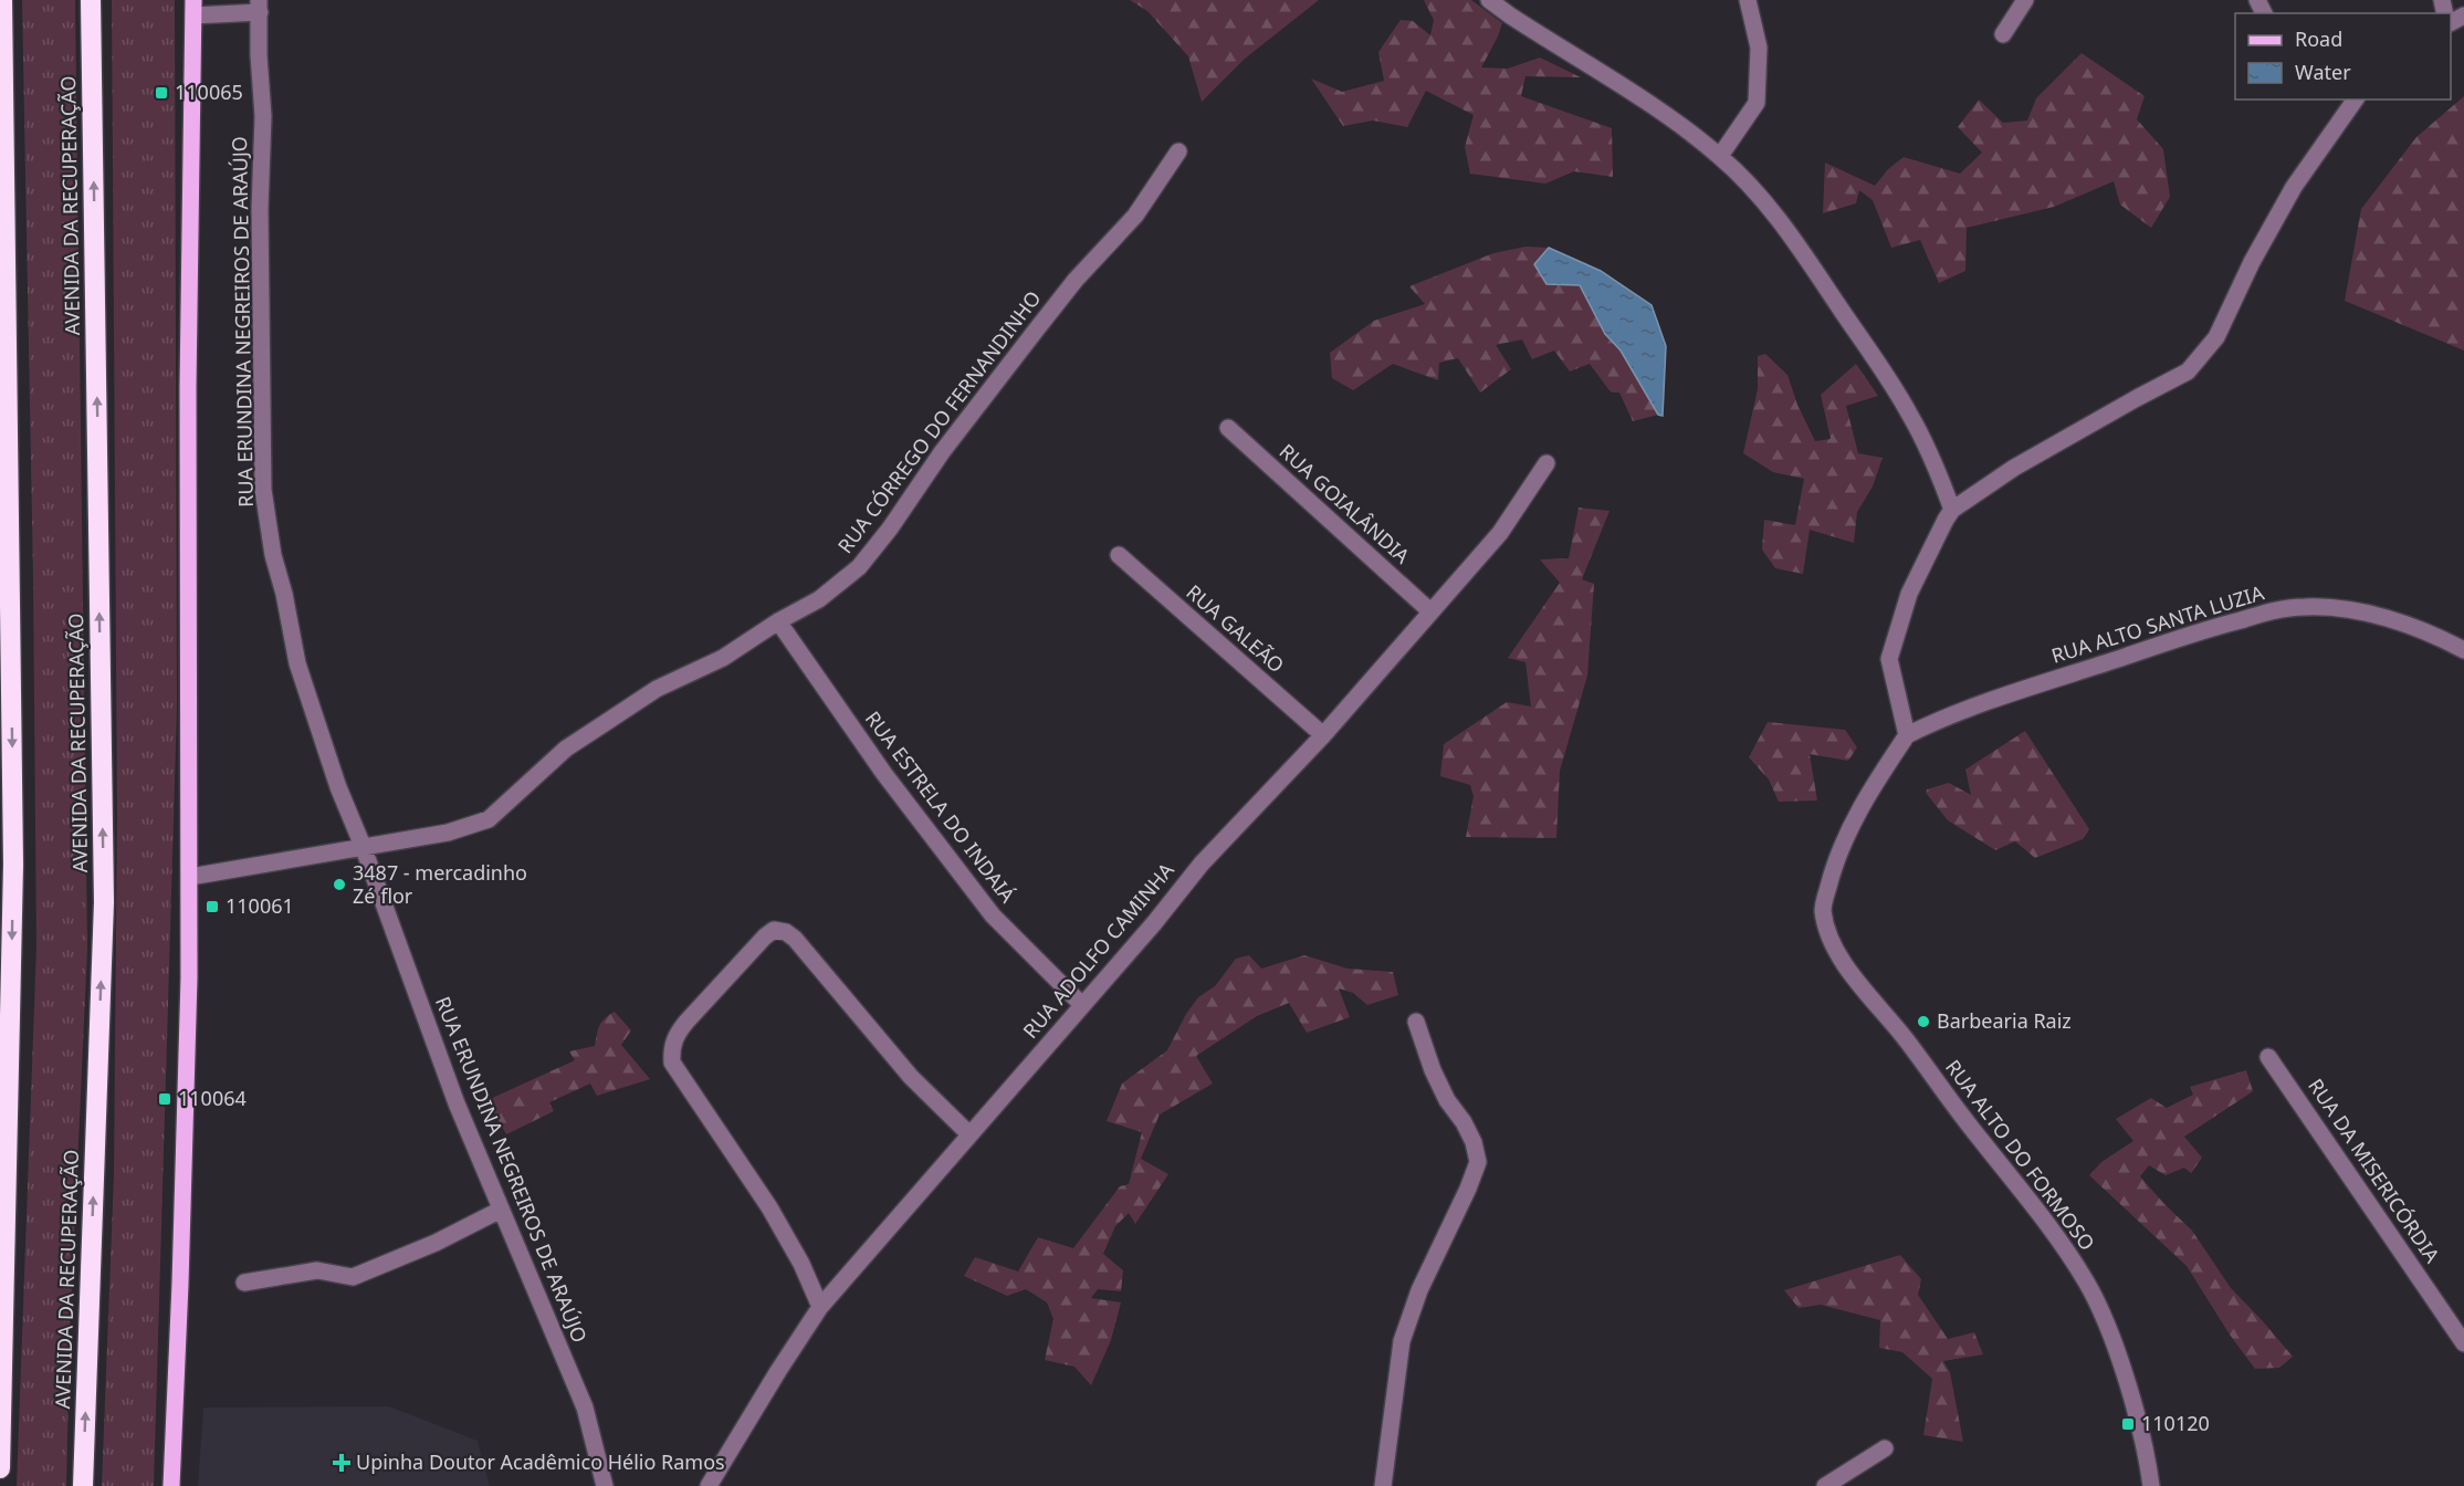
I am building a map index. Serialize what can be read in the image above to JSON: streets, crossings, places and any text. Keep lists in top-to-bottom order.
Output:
{
  "streets": {
    "highway": ["AVENIDA DA RECUPERAÇÃO"],
    "street": [
      "RUA ERUNDINA NEGREIROS DE ARAÚJO",
      "RUA CÓRREGO DO FERNANDINHO",
      "RUA GOIALÂNDIA",
      "RUA ALTO SANTA LUZIA",
      "RUA GALEÃO",
      "RUA ESTRELA DO INDAIÁ",
      "RUA ADOLFO CAMINHA",
      "RUA ALTO DO FORMOSO",
      "RUA DA MISERICÓRDIA"
    ]
  },
  "crossings": [
    ["RUA ERUNDINA NEGREIROS DE ARAÚJO", "RUA CÓRREGO DO FERNANDINHO"],
    ["RUA CÓRREGO DO FERNANDINHO", "RUA ESTRELA DO INDAIÁ"],
    ["RUA GOIALÂNDIA", "RUA ADOLFO CAMINHA"],
    ["RUA ALTO SANTA LUZIA", "RUA ALTO DO FORMOSO"],
    ["RUA GALEÃO", "RUA ADOLFO CAMINHA"],
    ["RUA ESTRELA DO INDAIÁ", "RUA ADOLFO CAMINHA"]
  ],
  "places": {
    "transit": [
      "110065",
      "110061",
      "110064",
      "110120"
    ],
    "other": ["3487 - mercadinho Zé flor", "Barbearia Raiz"],
    "health": ["Upinha Doutor Acadêmico Hélio Ramos"]
  },
  "legend": ["Road", "Water"]
}
